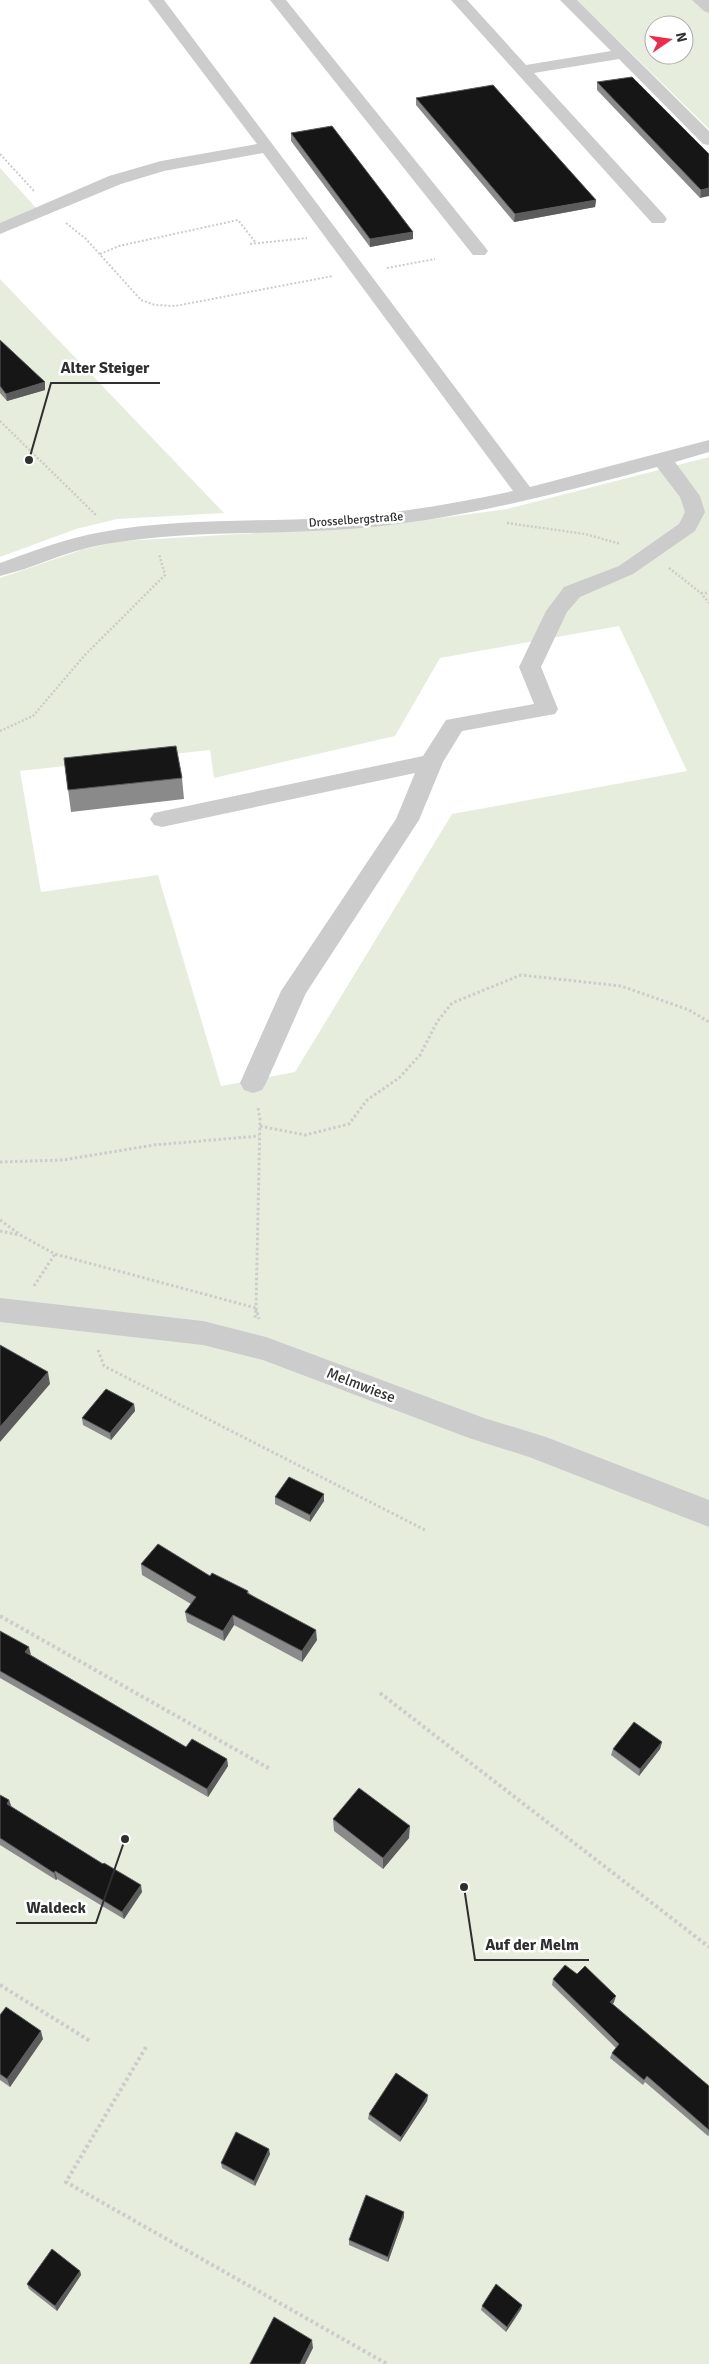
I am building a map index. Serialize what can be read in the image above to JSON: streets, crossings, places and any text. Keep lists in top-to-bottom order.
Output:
{
  "streets": {
    "street": ["Drosselbergstraße", "Melmwiese"]
  },
  "places": ["Alter Steiger", "Waldeck", "Auf der Melm"],
  "north": "right"
}
